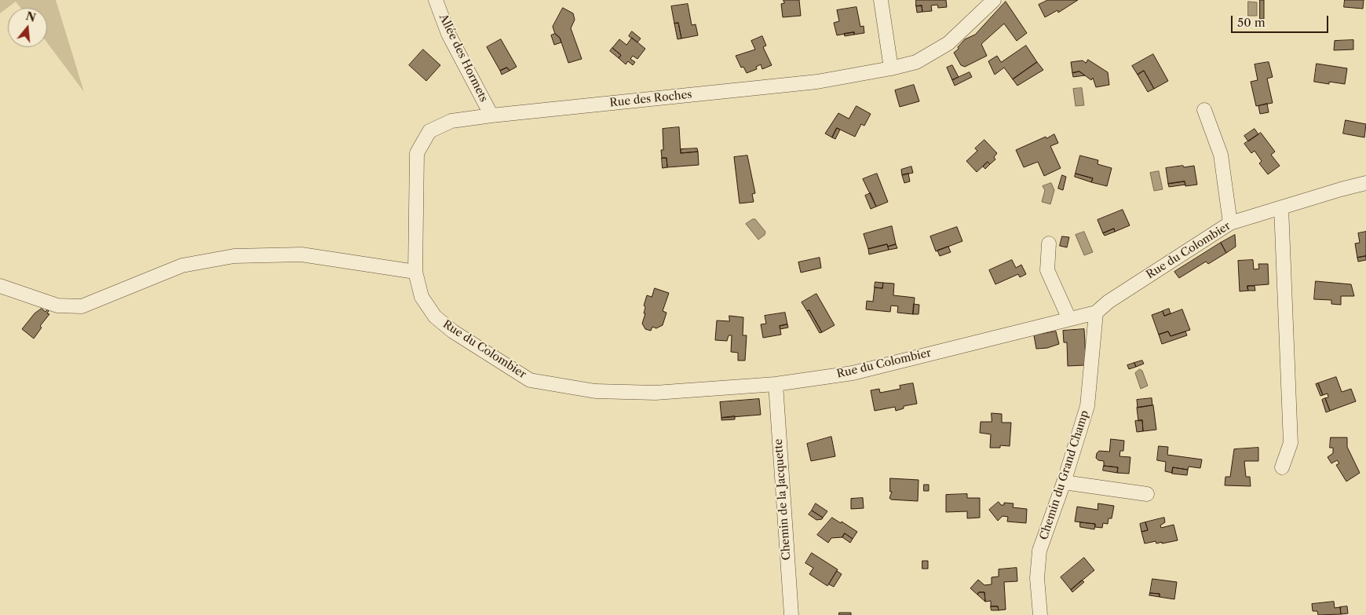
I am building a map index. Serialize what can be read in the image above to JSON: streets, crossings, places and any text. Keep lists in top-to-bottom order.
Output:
{
  "streets": {
    "street": [
      "Allée des Hormets",
      "Rue des Roches",
      "Rue du Colombier",
      "Chemin du Grand Champ",
      "Chemin de la Jacquette"
    ]
  },
  "crossings": [
    ["Allée des Hormets", "Rue des Roches"],
    ["Rue des Roches", "Rue du Colombier"],
    ["Rue du Colombier", "Chemin du Grand Champ"],
    ["Rue du Colombier", "Chemin de la Jacquette"]
  ],
  "scale_bar": "50 m",
  "north": "top"
}
